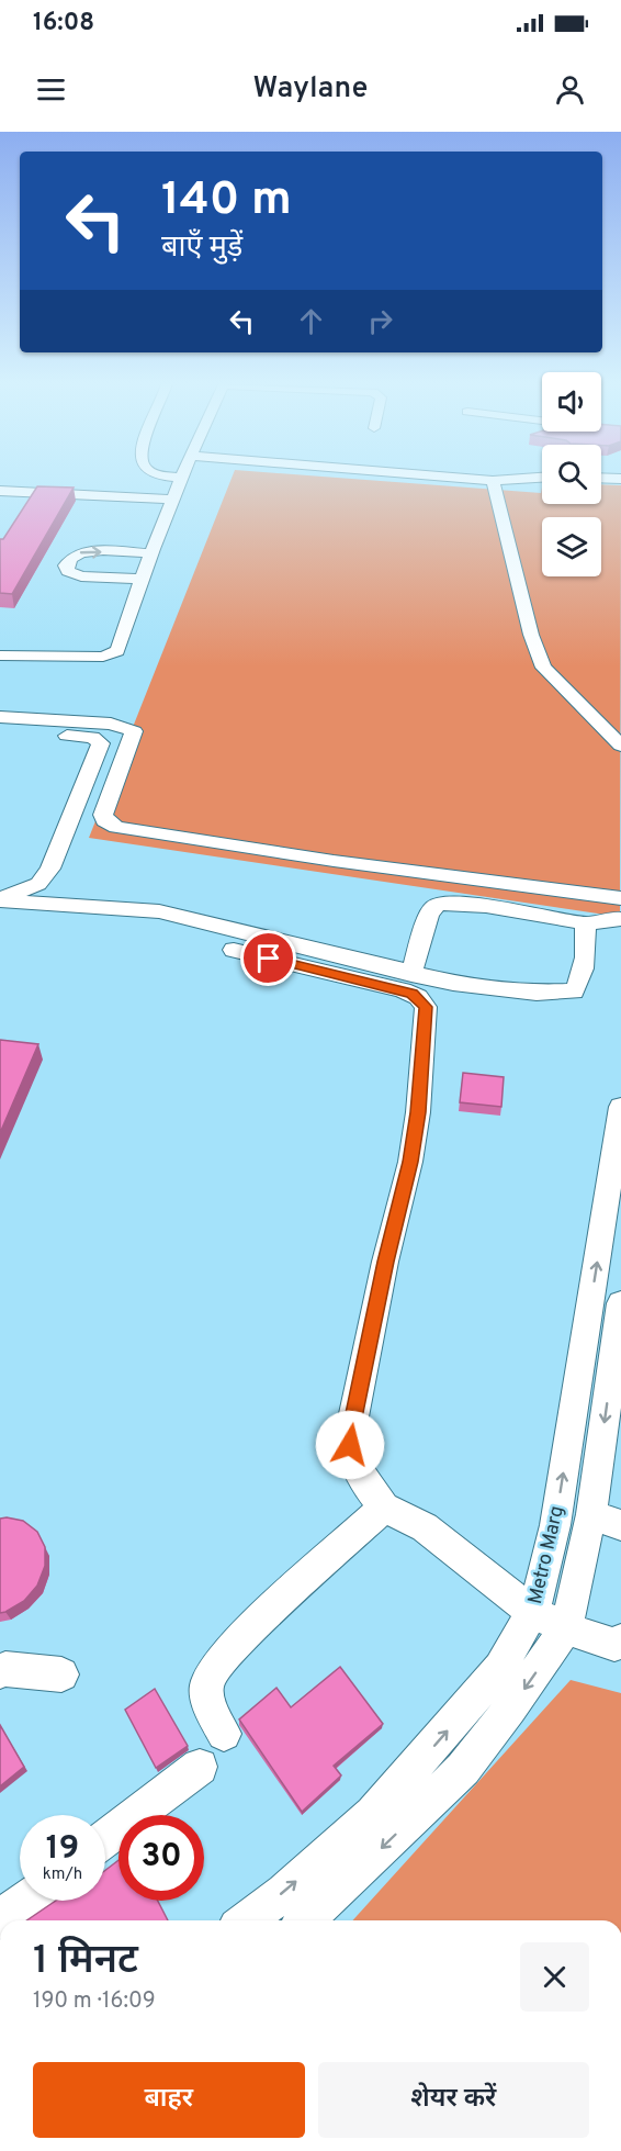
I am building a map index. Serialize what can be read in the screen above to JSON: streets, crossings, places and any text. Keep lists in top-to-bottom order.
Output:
{
  "streets": {
    "street": ["Metro Marg"]
  },
  "page": {
    "status": "16:08",
    "header": "Waylane",
    "turn": ["140 m", "बाएँ मुड़ें"],
    "speed": "19 km/h",
    "limit": "30",
    "heading": ["1 मिनट", "190 m · 16:09"],
    "buttons": ["बाहर", "शेयर करें"]
  }
}
